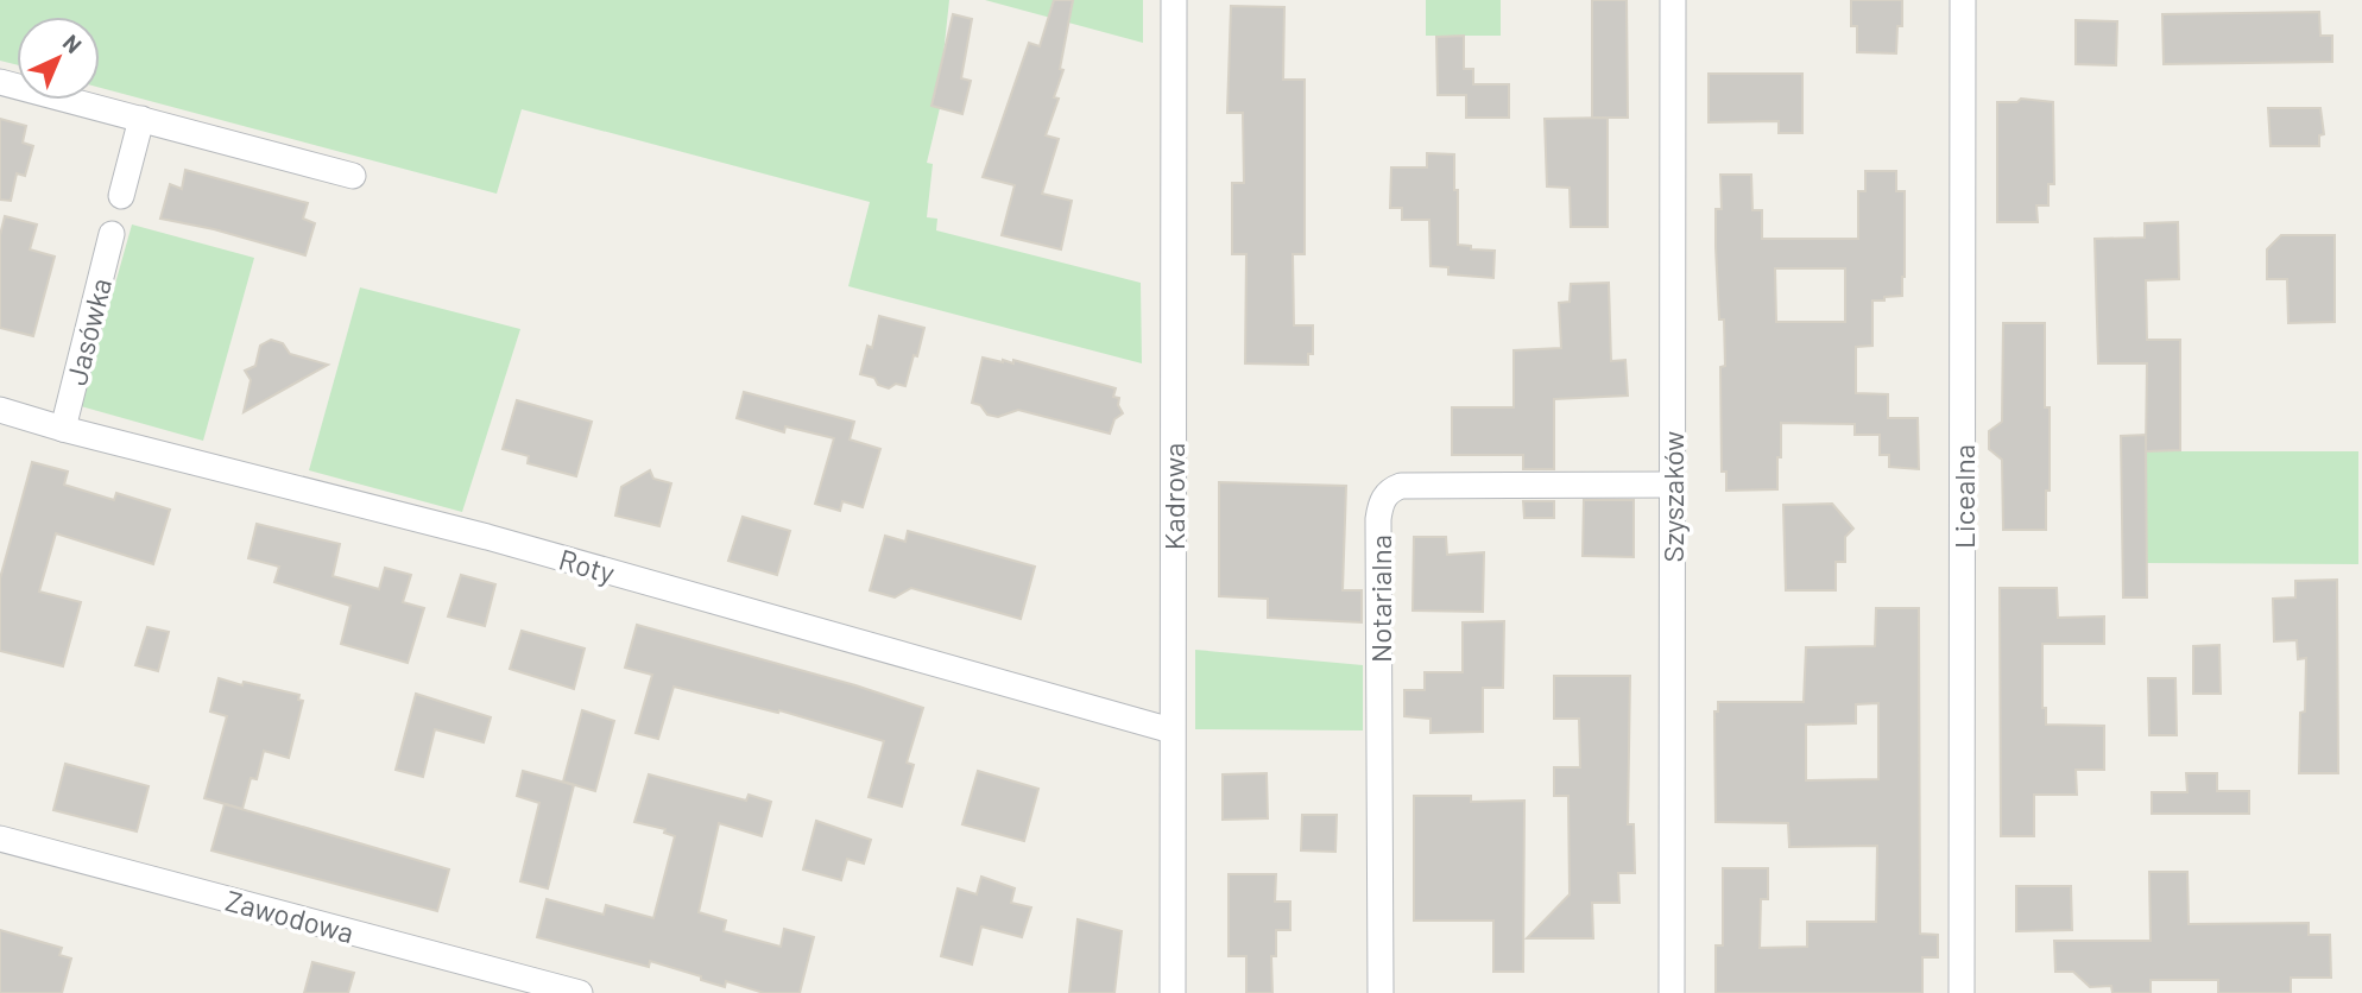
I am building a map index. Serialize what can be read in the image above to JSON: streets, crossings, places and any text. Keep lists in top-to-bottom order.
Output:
{
  "streets": {
    "street": [
      "Jasówka",
      "Kadrowa",
      "Szyszaków",
      "Licealna",
      "Roty",
      "Notarialna",
      "Zawodowa"
    ]
  },
  "crossings": [
    ["Jasówka", "Roty"],
    ["Kadrowa", "Roty"],
    ["Szyszaków", "Notarialna"]
  ],
  "north": "top right"
}
